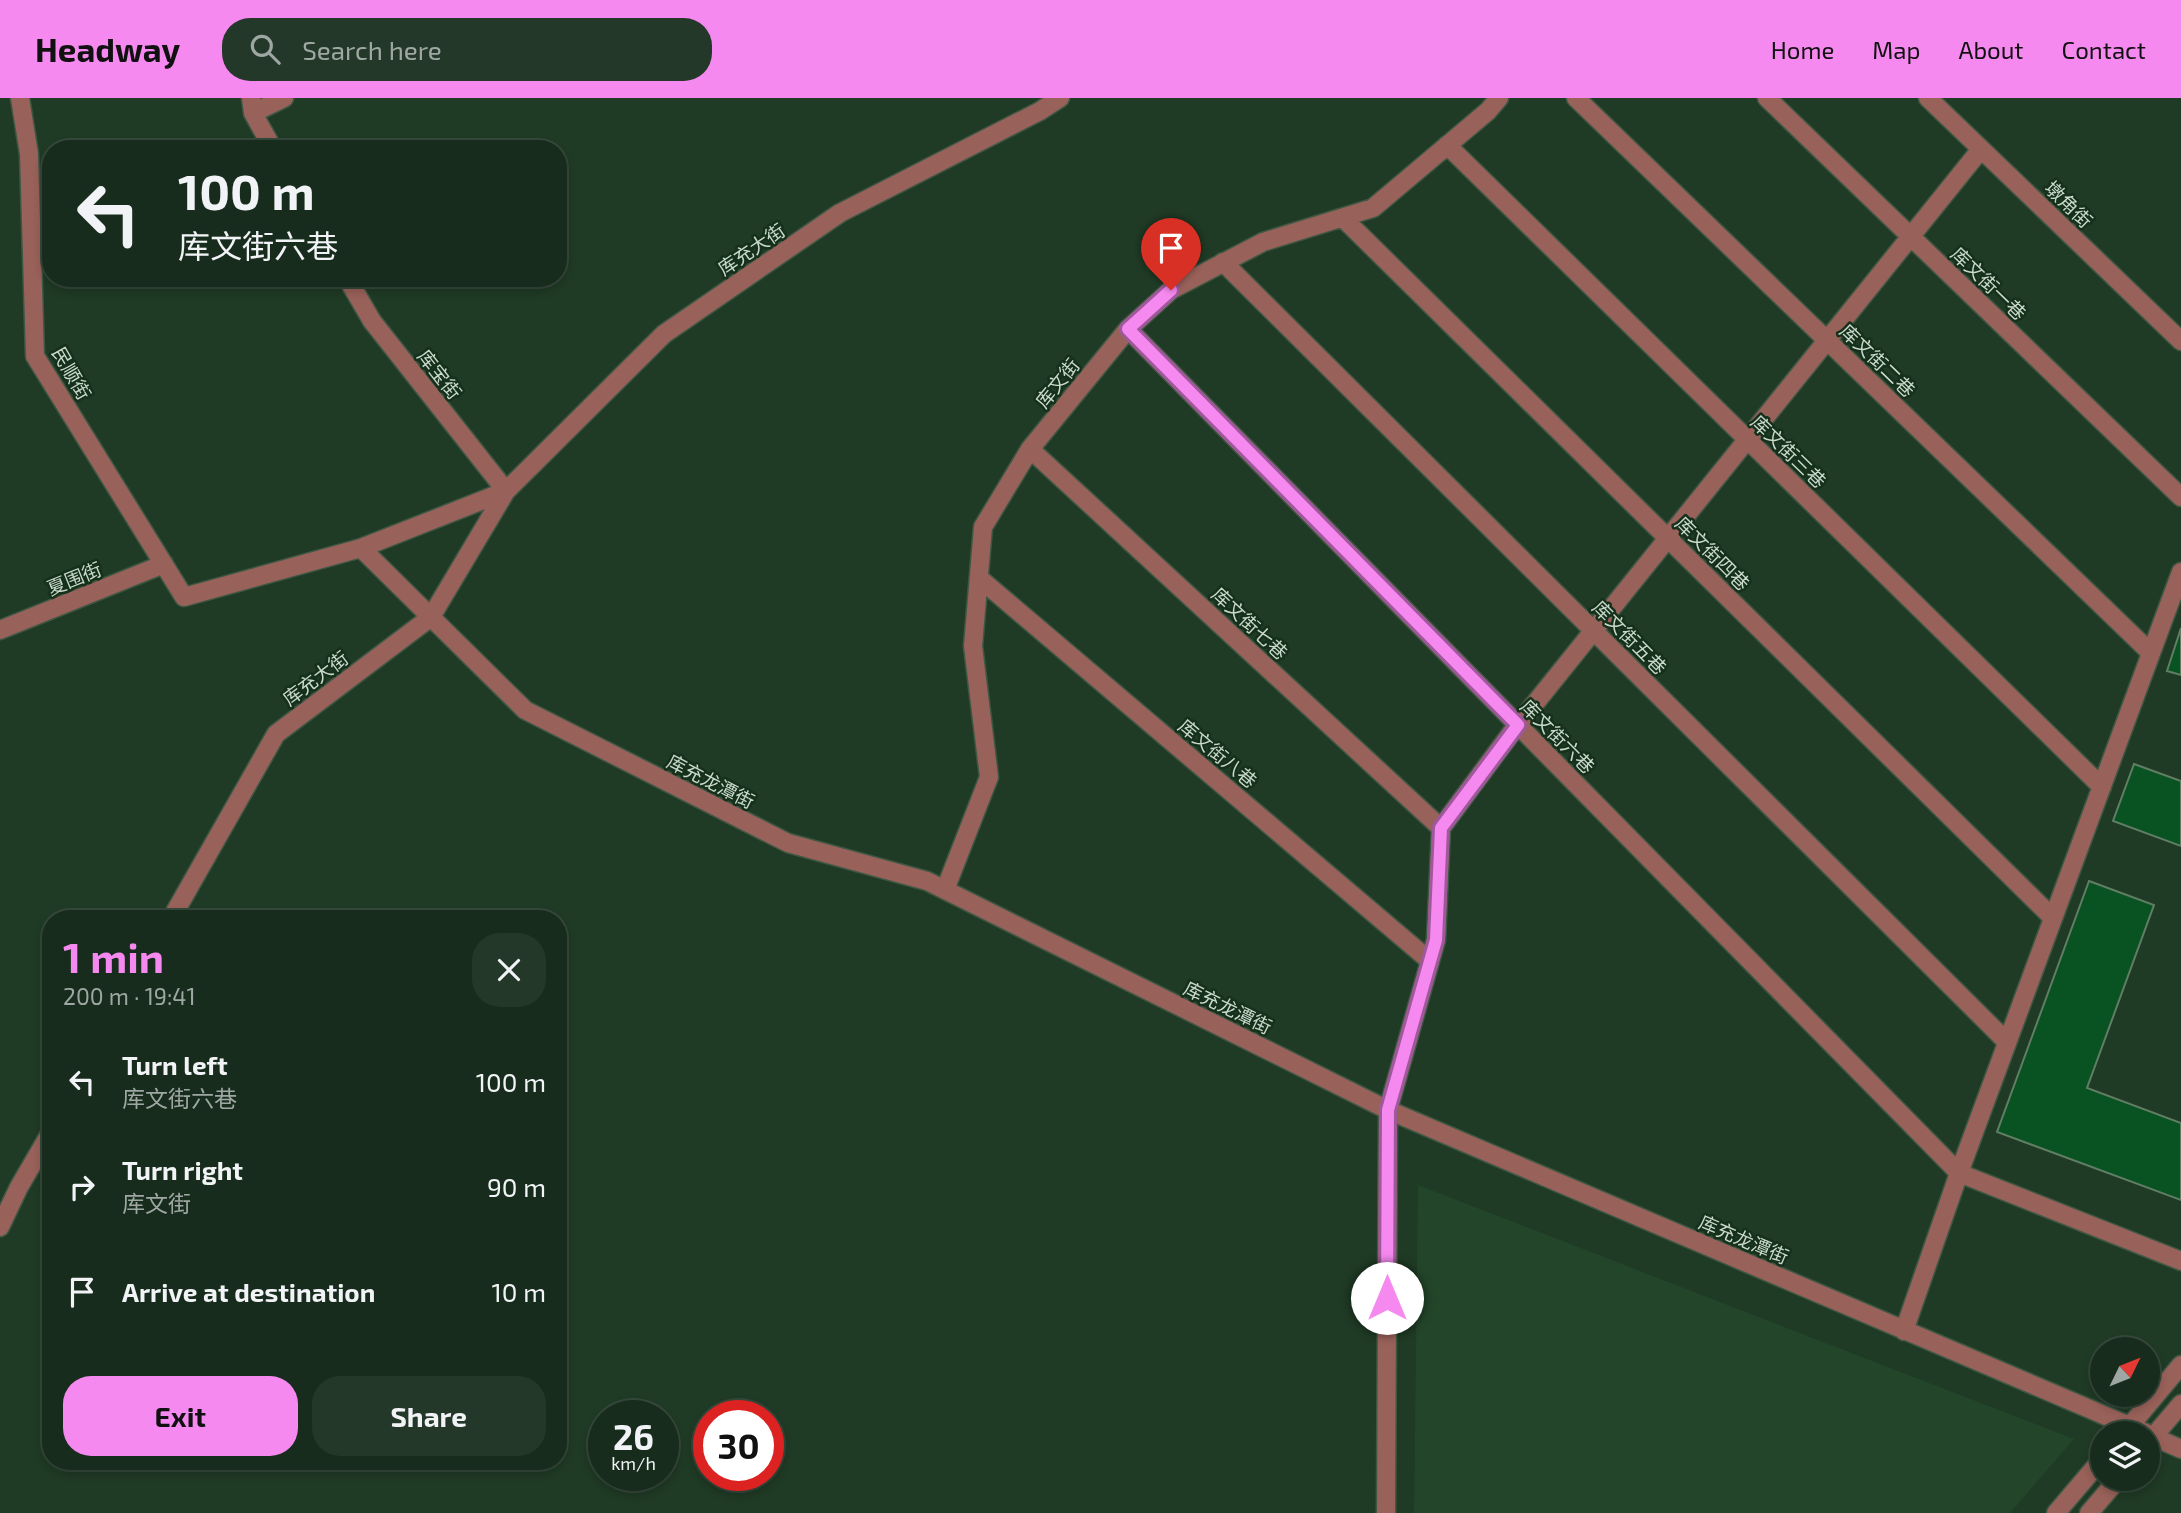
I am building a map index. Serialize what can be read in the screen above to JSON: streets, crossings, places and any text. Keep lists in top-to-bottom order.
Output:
{
  "streets": {
    "street": [
      "墩角街",
      "库充大街",
      "库文街一巷",
      "库文街二巷",
      "民顺街",
      "库宝街",
      "库文街",
      "库文街三巷",
      "库文街四巷",
      "夏围街",
      "库文街七巷",
      "库文街五巷",
      "库文街六巷",
      "库文街八巷",
      "库充龙潭街"
    ]
  },
  "crossings": [
    ["库充大街", "民顺街"],
    ["库充大街", "库宝街"],
    ["库充大街", "库充龙潭街"],
    ["民顺街", "夏围街"],
    ["库文街", "库文街三巷"],
    ["库文街", "库文街四巷"],
    ["库文街", "库文街七巷"],
    ["库文街", "库文街五巷"],
    ["库文街", "库文街六巷"],
    ["库文街", "库文街八巷"],
    ["库文街", "库充龙潭街"]
  ],
  "north": "top right",
  "page": {
    "header": "Headway",
    "search": "Search here",
    "nav": [
      "Home",
      "Map",
      "About",
      "Contact"
    ],
    "turn": ["100 m", "库文街六巷"],
    "heading": ["1 min", "200 m · 19:41"],
    "list": [
      {
        "name": "Turn left",
        "note": "库文街六巷",
        "value": "100 m"
      },
      {
        "name": "Turn right",
        "note": "库文街",
        "value": "90 m"
      },
      {
        "name": "Arrive at destination",
        "value": "10 m"
      }
    ],
    "buttons": ["Exit", "Share"],
    "speed": "26 km/h",
    "limit": "30"
  }
}
